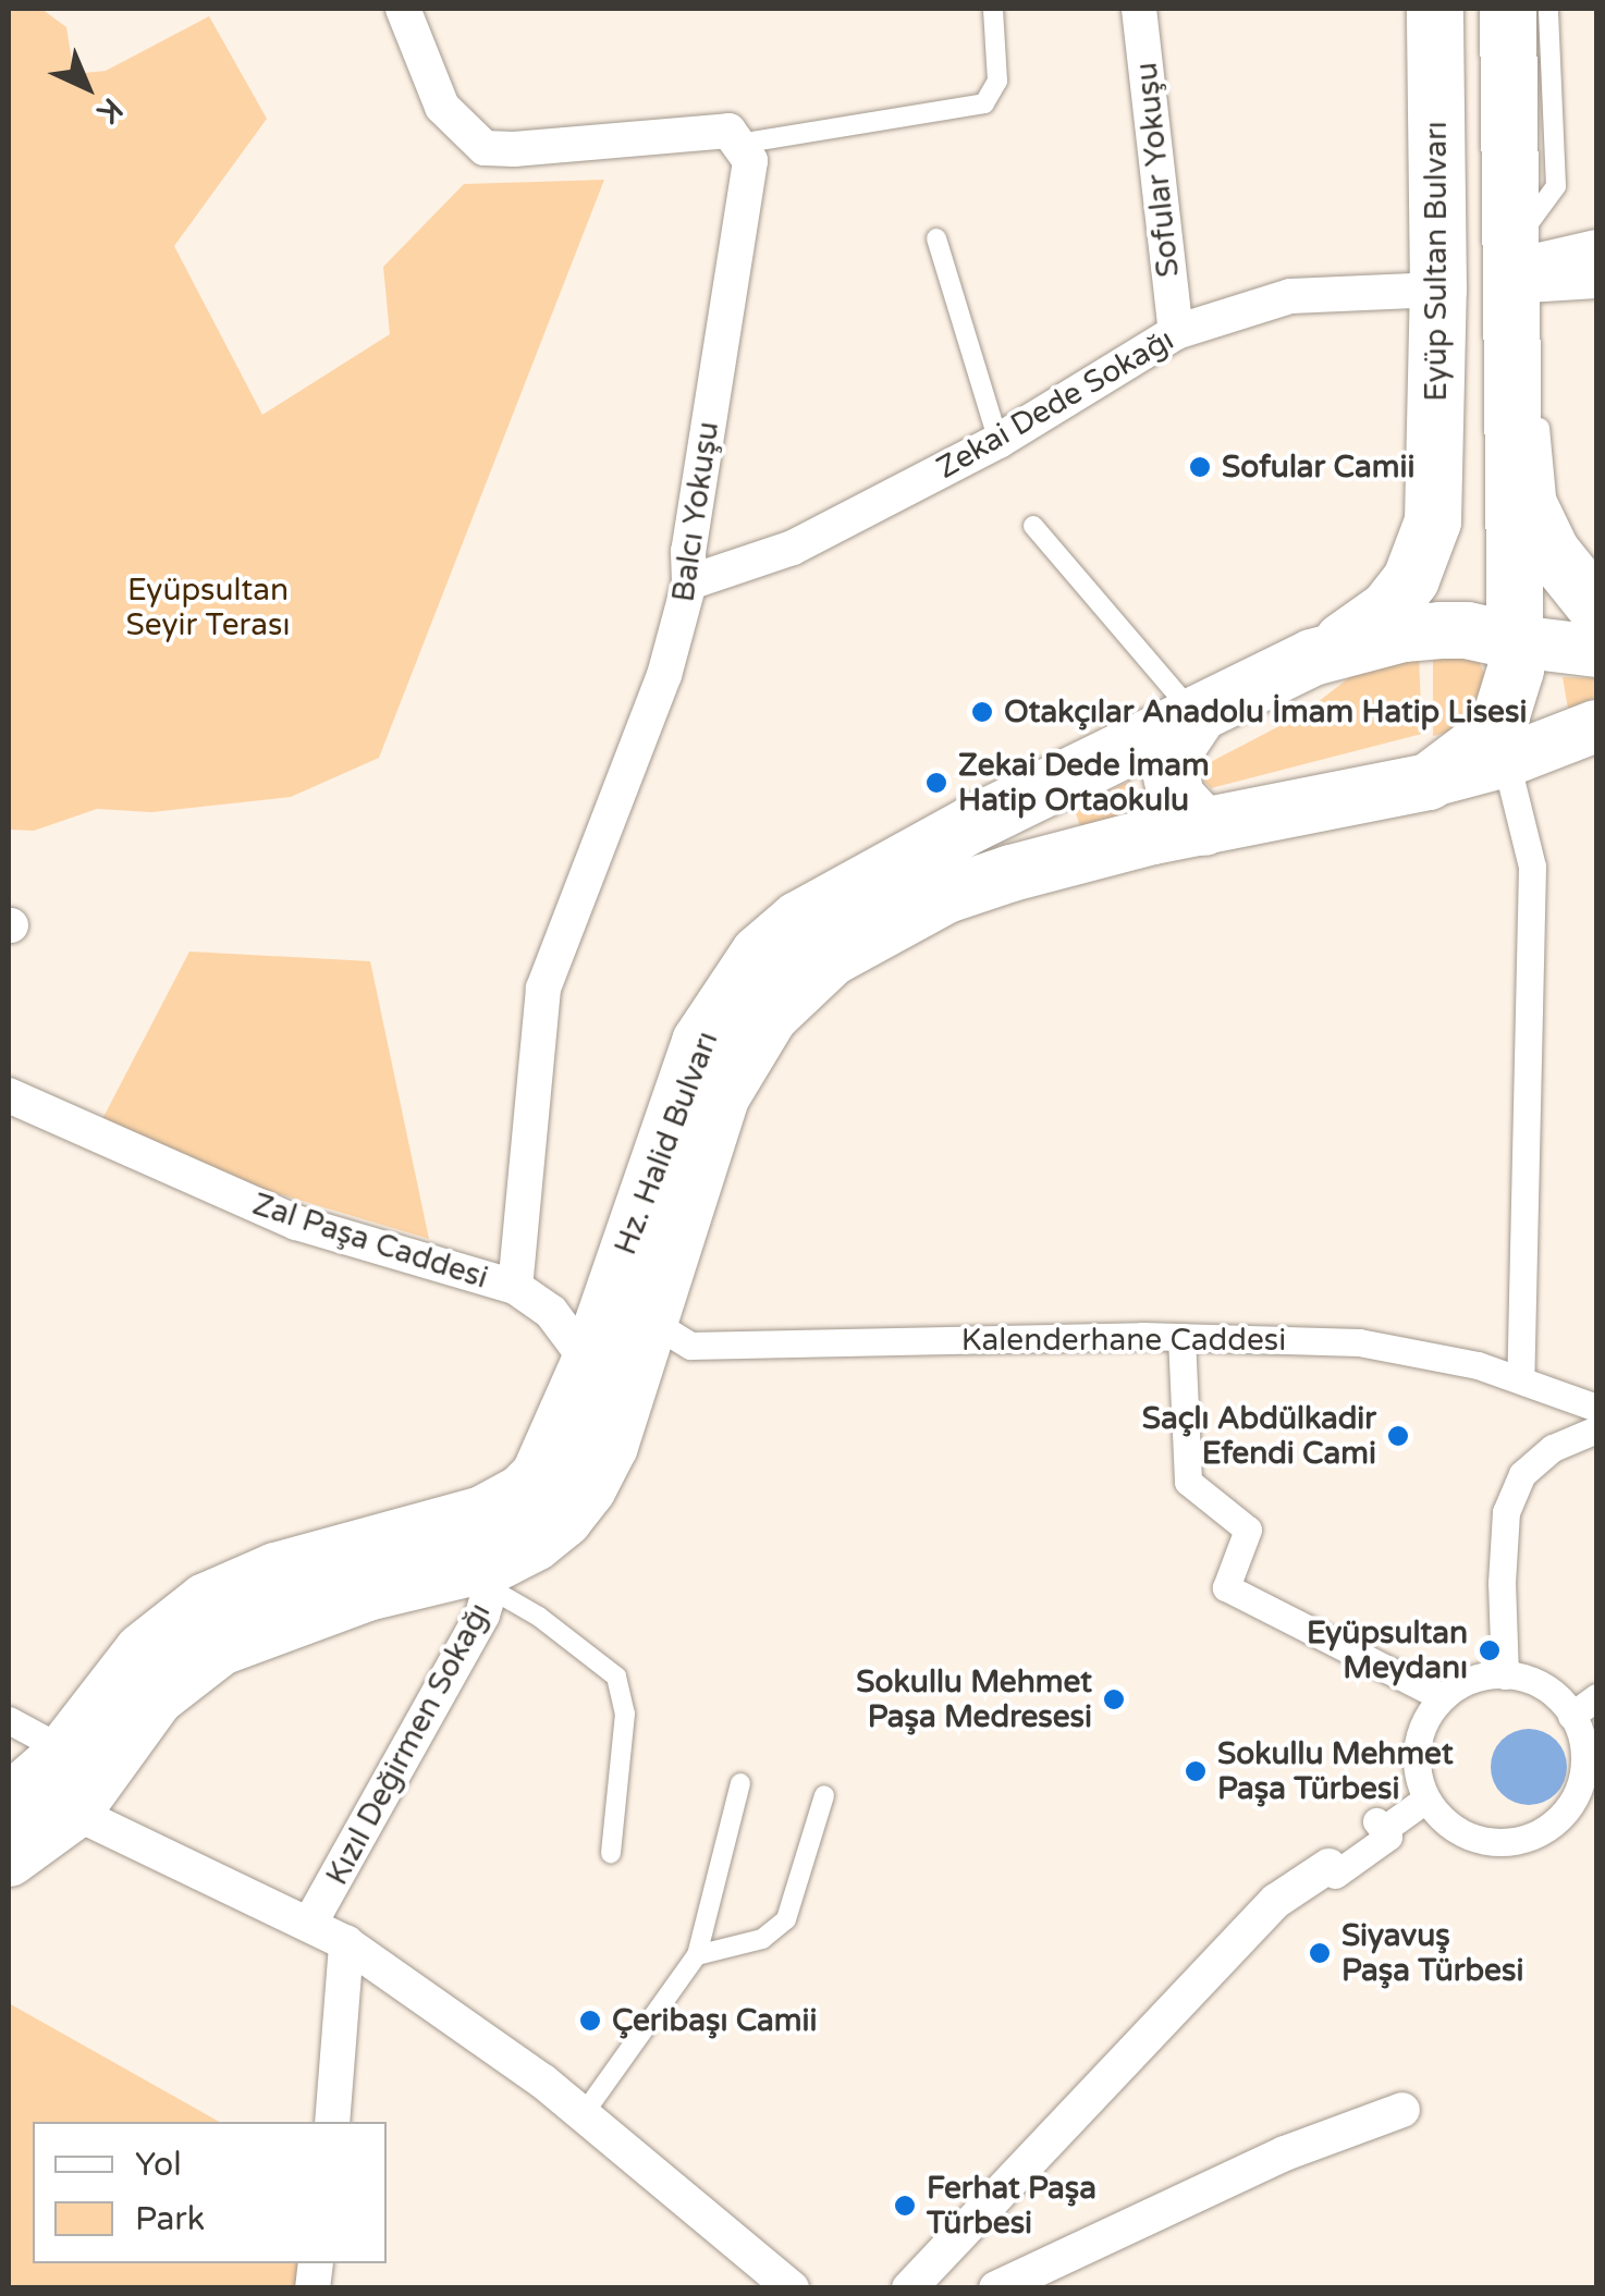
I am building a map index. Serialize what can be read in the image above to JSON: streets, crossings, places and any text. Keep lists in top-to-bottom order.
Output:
{
  "streets": {
    "main road": ["Eyüp Sultan Bulvarı", "Hz. Halid Bulvarı"],
    "street": [
      "Sofular Yokuşu",
      "Zekai Dede Sokağı",
      "Balcı Yokuşu",
      "Zal Paşa Caddesi",
      "Kalenderhane Caddesi",
      "Kızıl Değirmen Sokağı"
    ]
  },
  "crossings": [
    ["Sofular Yokuşu", "Zekai Dede Sokağı"],
    ["Eyüp Sultan Bulvarı", "Zekai Dede Sokağı"],
    ["Eyüp Sultan Bulvarı", "Hz. Halid Bulvarı"],
    ["Zekai Dede Sokağı", "Balcı Yokuşu"],
    ["Balcı Yokuşu", "Zal Paşa Caddesi"],
    ["Hz. Halid Bulvarı", "Zal Paşa Caddesi"],
    ["Hz. Halid Bulvarı", "Kalenderhane Caddesi"],
    ["Hz. Halid Bulvarı", "Kızıl Değirmen Sokağı"]
  ],
  "parks": ["Eyüpsultan Seyir Terası"],
  "places": [
    "Sofular Camii",
    "Otakçılar Anadolu İmam Hatip Lisesi",
    "Zekai Dede İmam Hatip Ortaokulu",
    "Saçlı Abdülkadir Efendi Cami",
    "Eyüpsultan Meydanı",
    "Sokullu Mehmet Paşa Medresesi",
    "Sokullu Mehmet Paşa Türbesi",
    "Siyavuş Paşa Türbesi",
    "Çeribaşı Camii",
    "Ferhat Paşa Türbesi"
  ],
  "legend": ["Yol", "Park"],
  "north": "bottom right"
}
